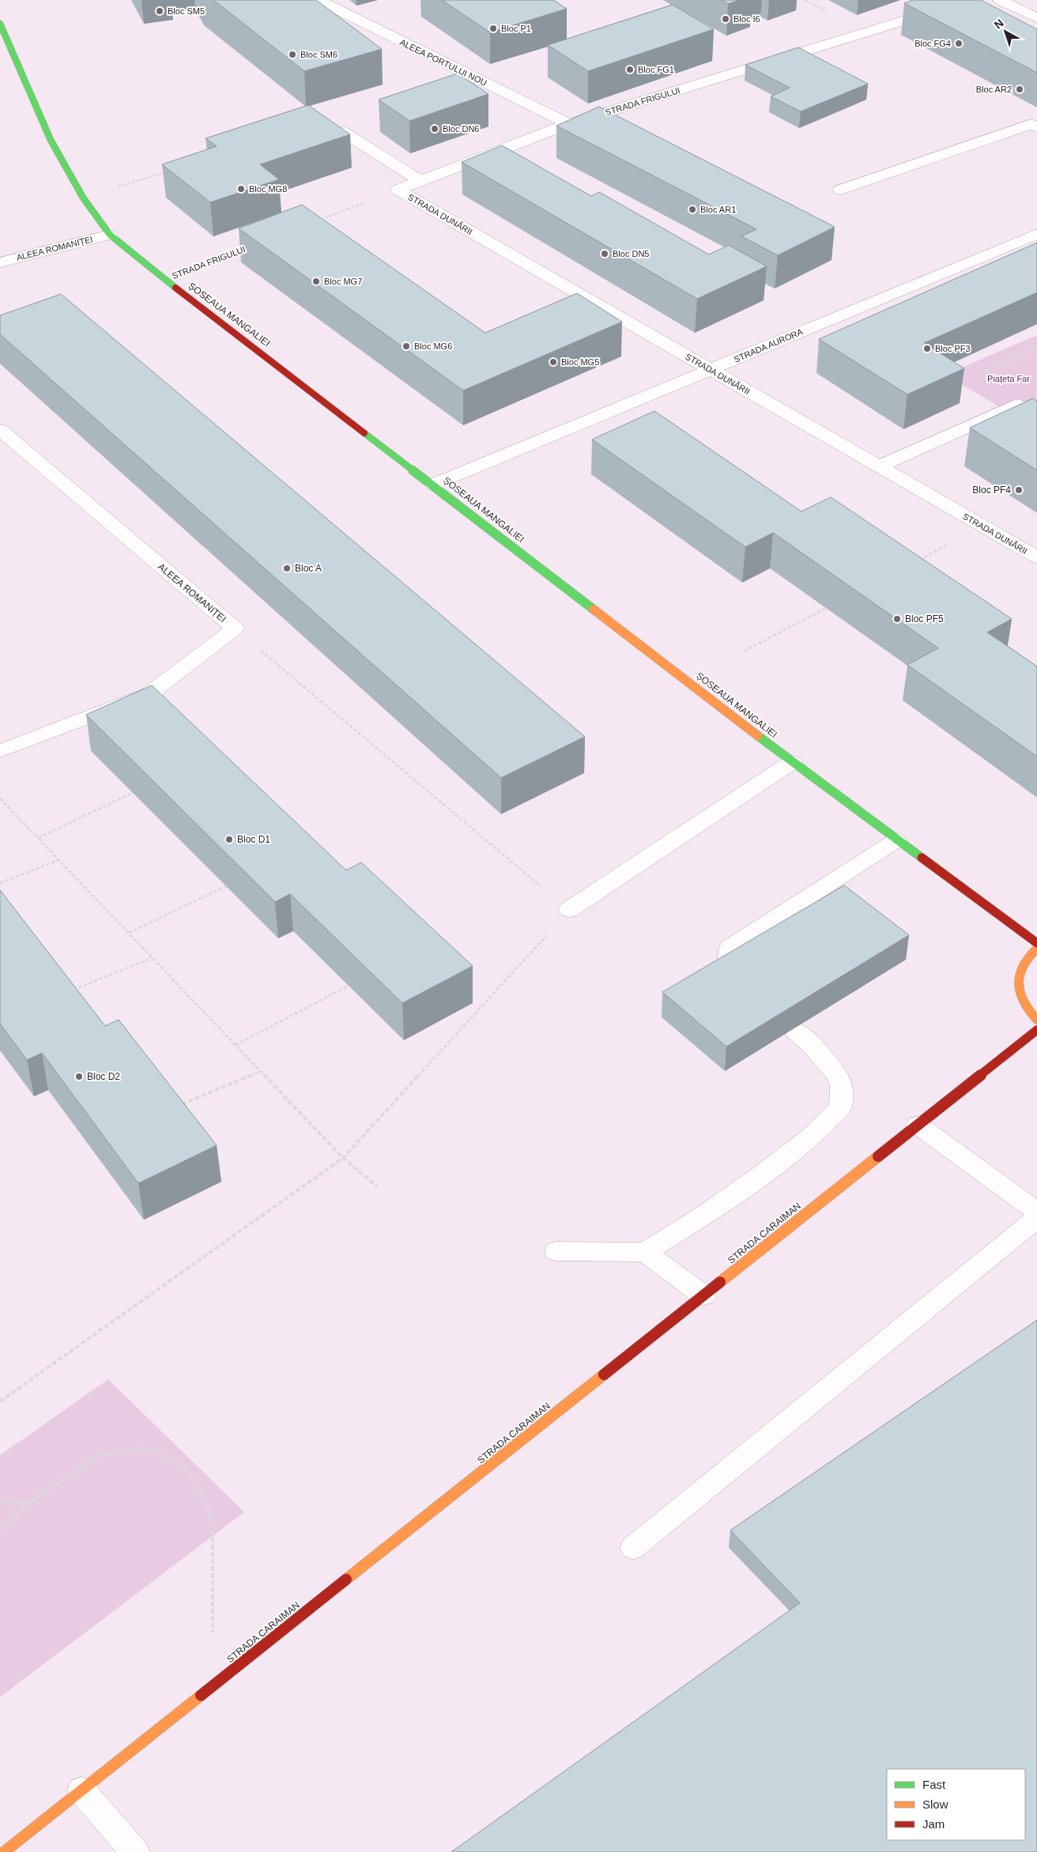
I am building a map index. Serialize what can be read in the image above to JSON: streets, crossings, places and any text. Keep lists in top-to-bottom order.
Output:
{
  "streets": {
    "street": [
      "ALEEA PORTULUI NOU",
      "STRADA FRIGULUI",
      "STRADA DUNĂRII",
      "ALEEA ROMANIȚEI",
      "ȘOSEAUA MANGALIEI",
      "STRADA AURORA",
      "STRADA CARAIMAN"
    ]
  },
  "crossings": [
    ["ALEEA PORTULUI NOU", "STRADA FRIGULUI"],
    ["STRADA FRIGULUI", "STRADA DUNĂRII"],
    ["STRADA FRIGULUI", "ȘOSEAUA MANGALIEI"],
    ["STRADA DUNĂRII", "STRADA AURORA"],
    ["ALEEA ROMANIȚEI", "ȘOSEAUA MANGALIEI"],
    ["ȘOSEAUA MANGALIEI", "STRADA AURORA"]
  ],
  "parks": ["Piațeta Far"],
  "places": [
    "Bloc SM5",
    "Bloc I6",
    "Bloc P1",
    "Bloc FG4",
    "Bloc SM6",
    "Bloc FG1",
    "Bloc AR2",
    "Bloc DN6",
    "Bloc MG8",
    "Bloc AR1",
    "Bloc DN5",
    "Bloc MG7",
    "Bloc MG6",
    "Bloc PF3",
    "Bloc MG5",
    "Bloc PF4",
    "Bloc A",
    "Bloc PF5",
    "Bloc D1",
    "Bloc D2"
  ],
  "legend": ["Fast", "Slow", "Jam"],
  "north": "top left"
}
